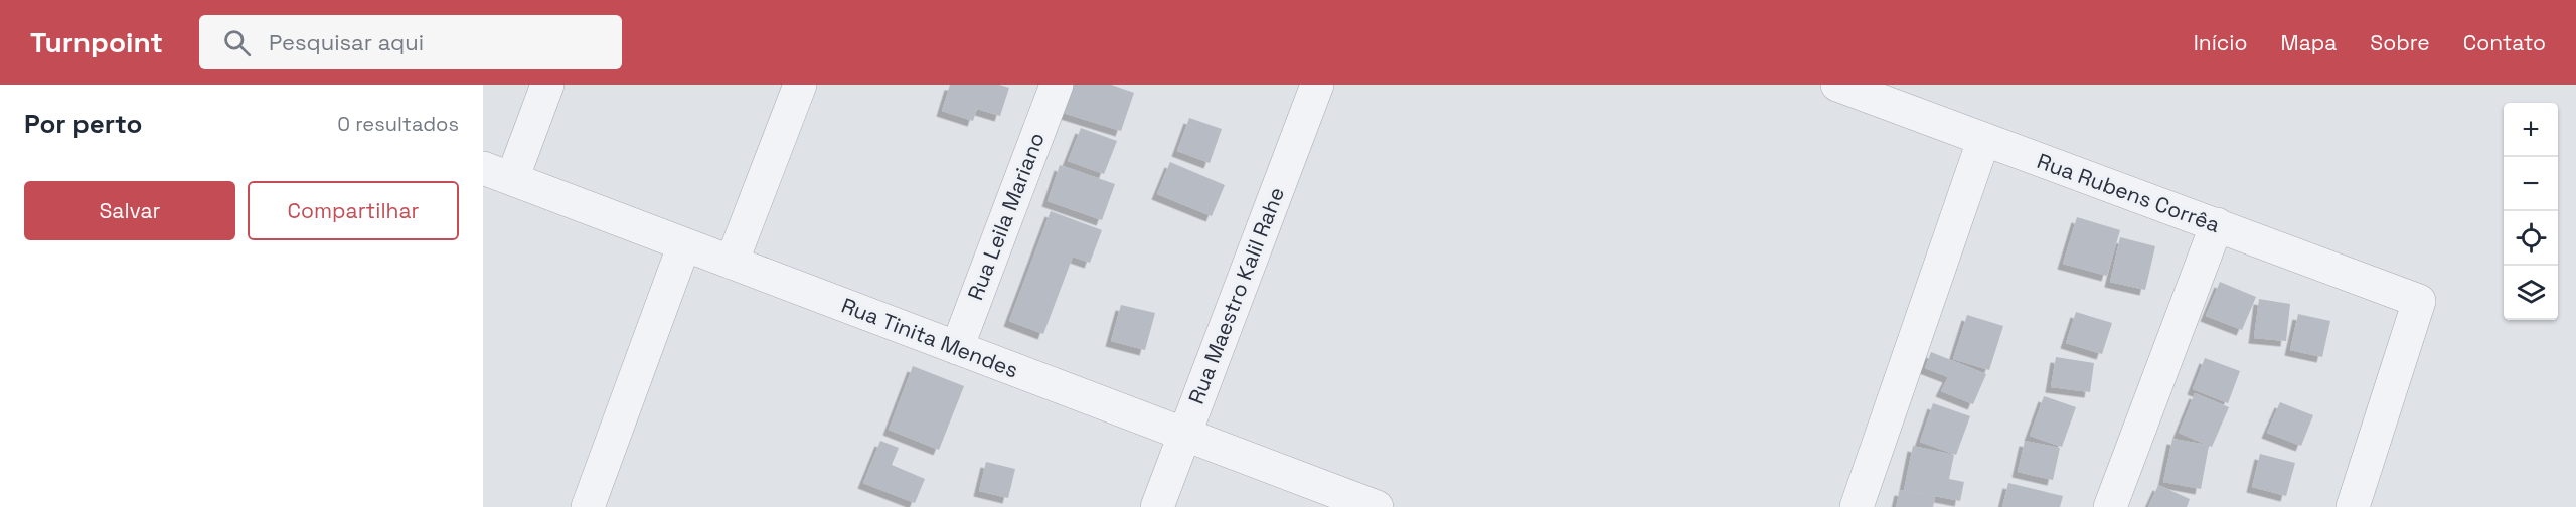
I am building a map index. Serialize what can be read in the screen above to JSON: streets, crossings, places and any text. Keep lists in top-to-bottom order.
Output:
{
  "streets": {
    "street": [
      "Rua Rubens Corrêa",
      "Rua Leila Mariano",
      "Rua Maestro Kalil Rahe",
      "Rua Tinita Mendes"
    ]
  },
  "crossings": [
    ["Rua Leila Mariano", "Rua Tinita Mendes"],
    ["Rua Maestro Kalil Rahe", "Rua Tinita Mendes"]
  ],
  "page": {
    "header": "Turnpoint",
    "search": "Pesquisar aqui",
    "nav": [
      "Início",
      "Mapa",
      "Sobre",
      "Contato"
    ],
    "heading": ["Por perto", "0 resultados"],
    "map_buttons": ["+", "−"],
    "buttons": ["Salvar", "Compartilhar"]
  }
}
